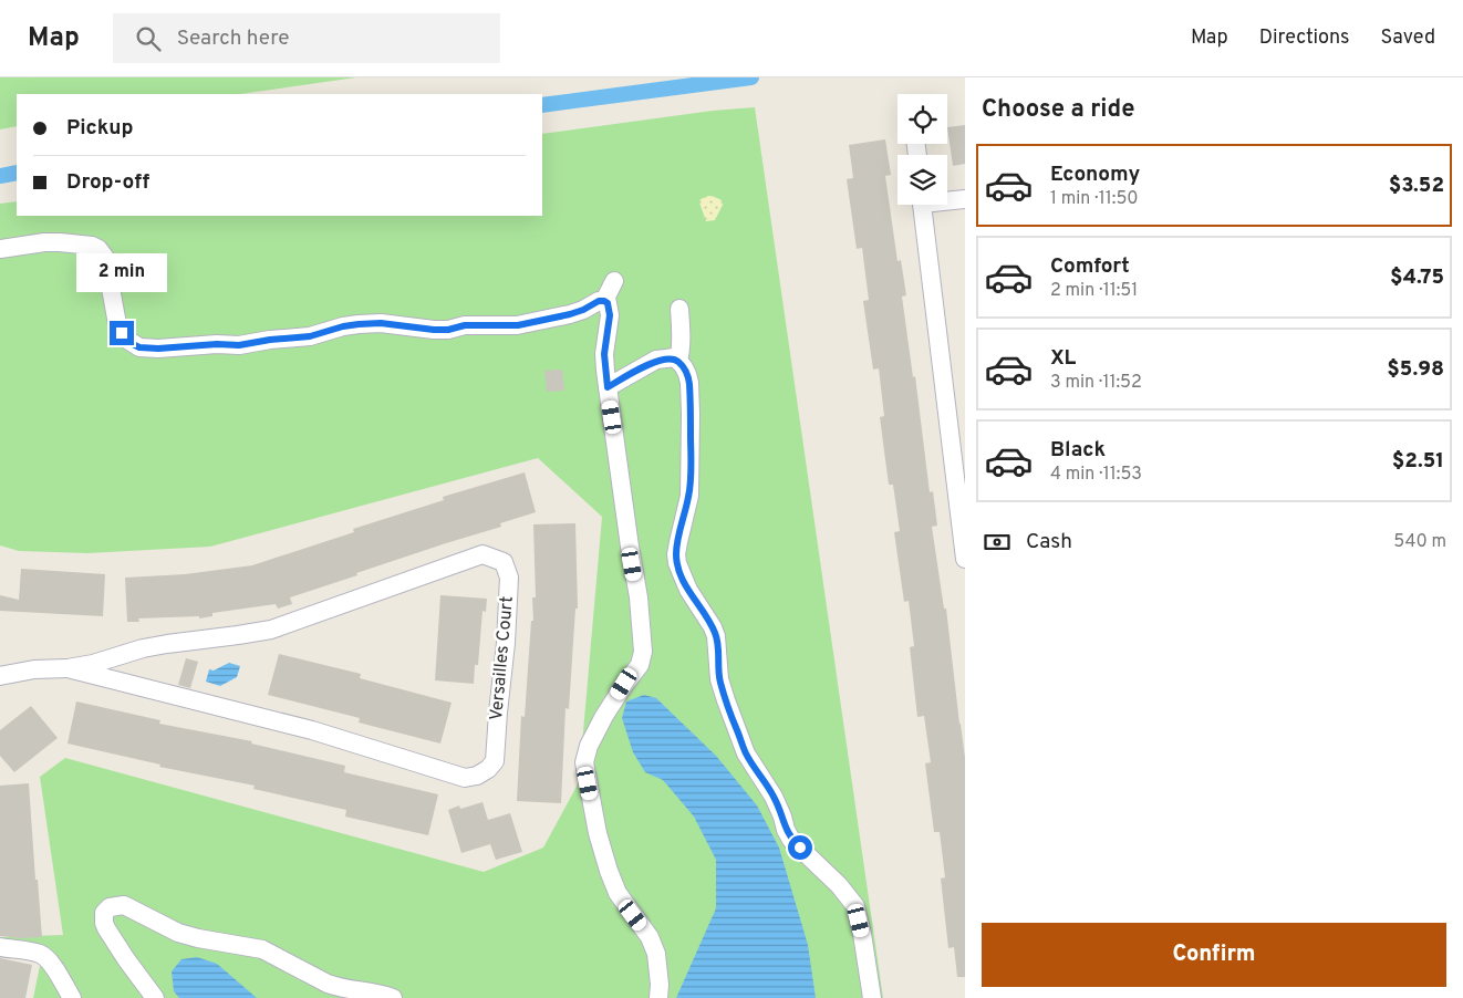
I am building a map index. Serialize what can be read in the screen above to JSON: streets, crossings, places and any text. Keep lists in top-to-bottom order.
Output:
{
  "streets": {
    "street": ["Versailles Court"]
  },
  "page": {
    "header": "Map",
    "search": "Search here",
    "nav": ["Map", "Directions", "Saved"],
    "heading": "Choose a ride",
    "banner": ["Pickup", "Drop-off"],
    "list": [
      {
        "name": "Economy",
        "note": "1 min · 11:50",
        "value": "$3.52"
      },
      {
        "name": "Comfort",
        "note": "2 min · 11:51",
        "value": "$4.75"
      },
      {
        "name": "XL",
        "note": "3 min · 11:52",
        "value": "$5.98"
      },
      {
        "name": "Black",
        "note": "4 min · 11:53",
        "value": "$2.51"
      }
    ],
    "bubble": "2 min",
    "pay": ["Cash", "540 m"],
    "buttons": "Confirm"
  }
}
